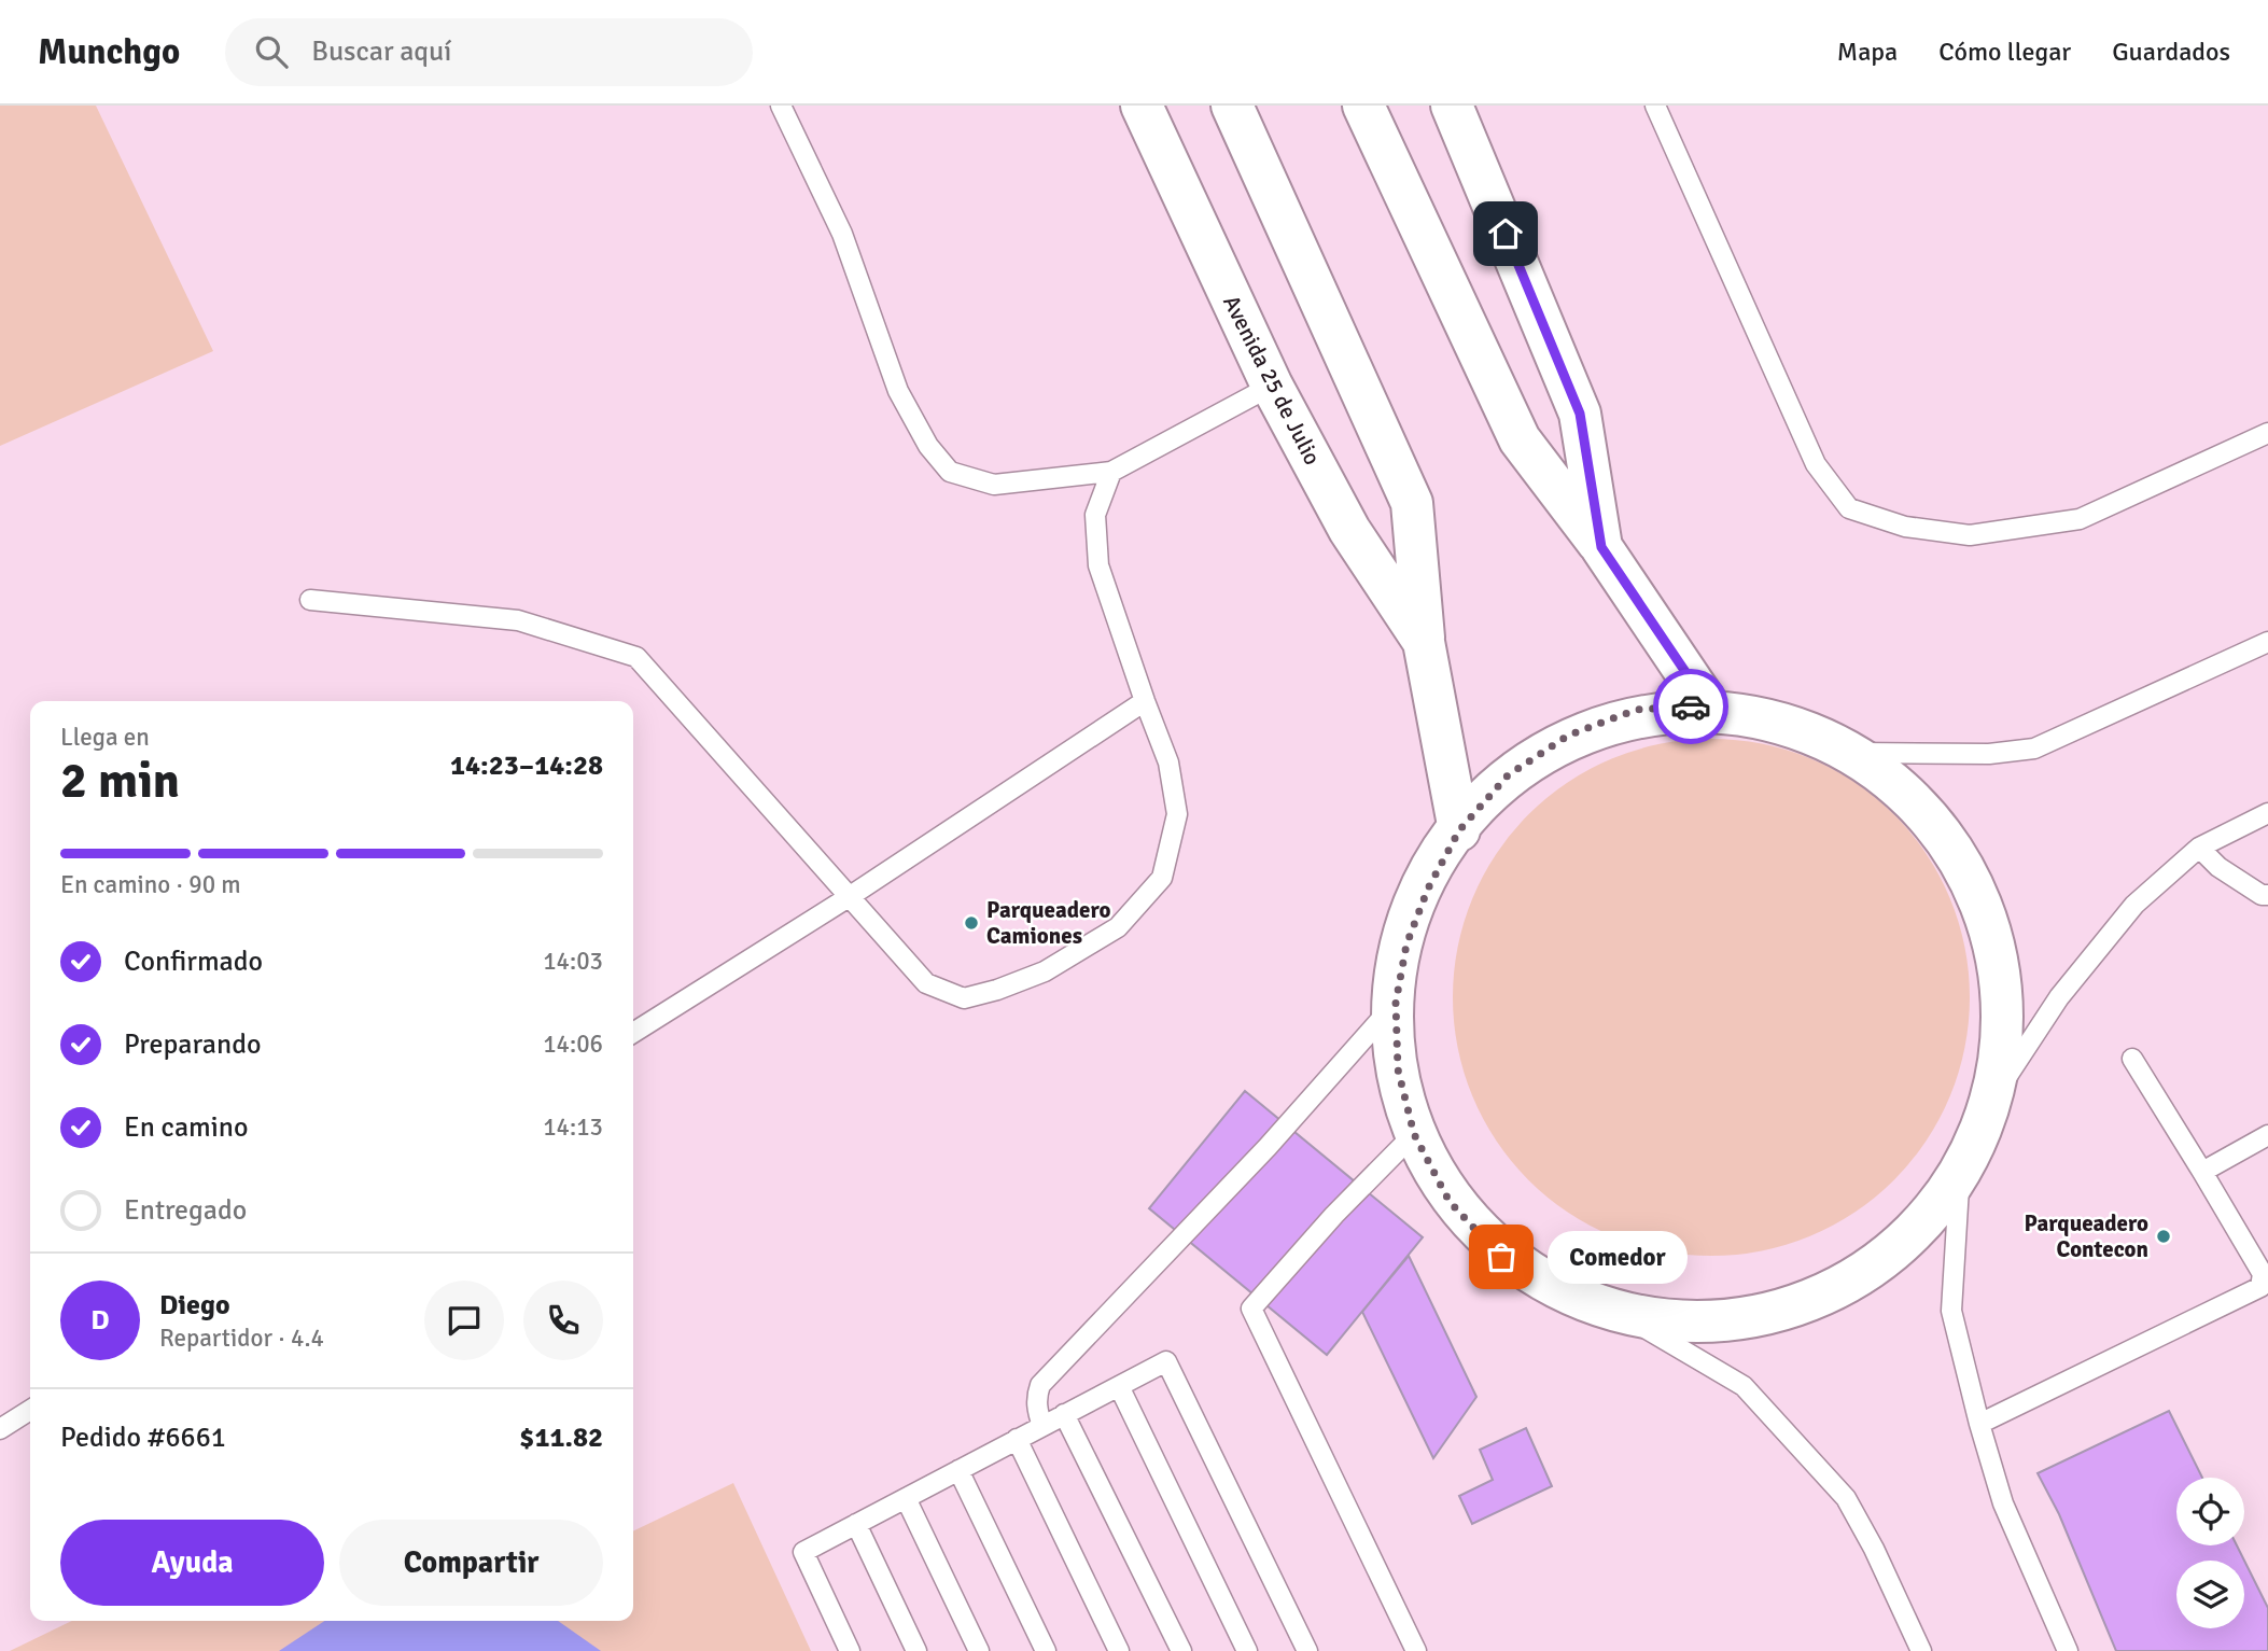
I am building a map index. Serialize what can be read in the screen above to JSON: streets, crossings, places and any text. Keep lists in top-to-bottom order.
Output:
{
  "streets": {
    "main road": ["Avenida 25 de Julio"]
  },
  "places": ["Parqueadero Camiones", "Parqueadero Contecon", "Comedor"],
  "page": {
    "header": "Munchgo",
    "search": "Buscar aquí",
    "nav": ["Mapa", "Cómo llegar", "Guardados"],
    "heading": ["2 min", "Llega en", "14:23–14:28"],
    "panel": [
      "Diego",
      "Repartidor · 4.4",
      "Pedido #6661",
      "$11.82"
    ],
    "bar": "En camino · 90 m",
    "list": [
      ["Confirmado", "14:03"],
      ["Preparando", "14:06"],
      ["En camino", "14:13"],
      "Entregado"
    ],
    "bubble": "Comedor",
    "round": "D",
    "buttons": ["Ayuda", "Compartir"]
  }
}
